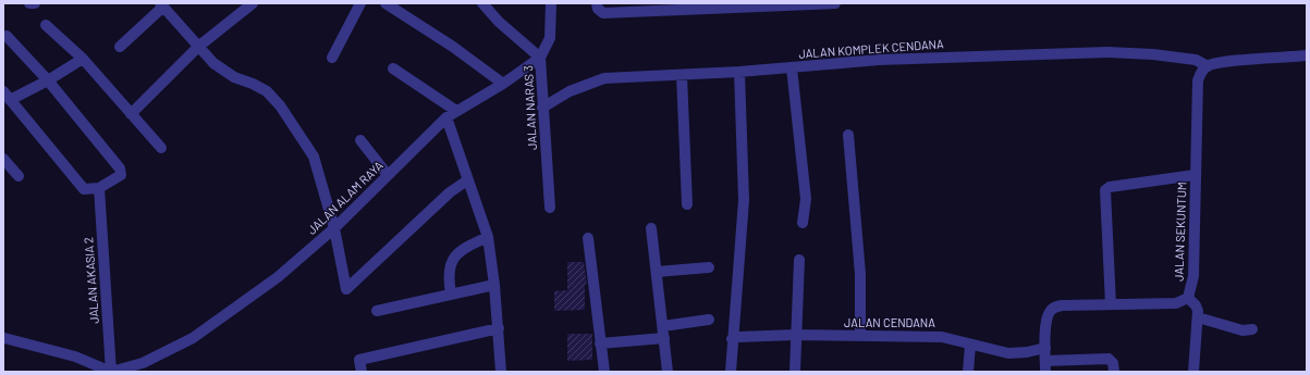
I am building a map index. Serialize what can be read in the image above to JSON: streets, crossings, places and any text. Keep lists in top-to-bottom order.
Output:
{
  "streets": {
    "street": [
      "JALAN KOMPLEK CENDANA",
      "JALAN NARAS 3",
      "JALAN ALAM RAYA",
      "JALAN SEKUNTUM",
      "JALAN AKASIA 2",
      "JALAN CENDANA"
    ]
  },
  "crossings": [
    ["JALAN KOMPLEK CENDANA", "JALAN NARAS 3"],
    ["JALAN KOMPLEK CENDANA", "JALAN SEKUNTUM"],
    ["JALAN NARAS 3", "JALAN ALAM RAYA"],
    ["JALAN ALAM RAYA", "JALAN AKASIA 2"],
    ["JALAN SEKUNTUM", "JALAN CENDANA"]
  ]
}
